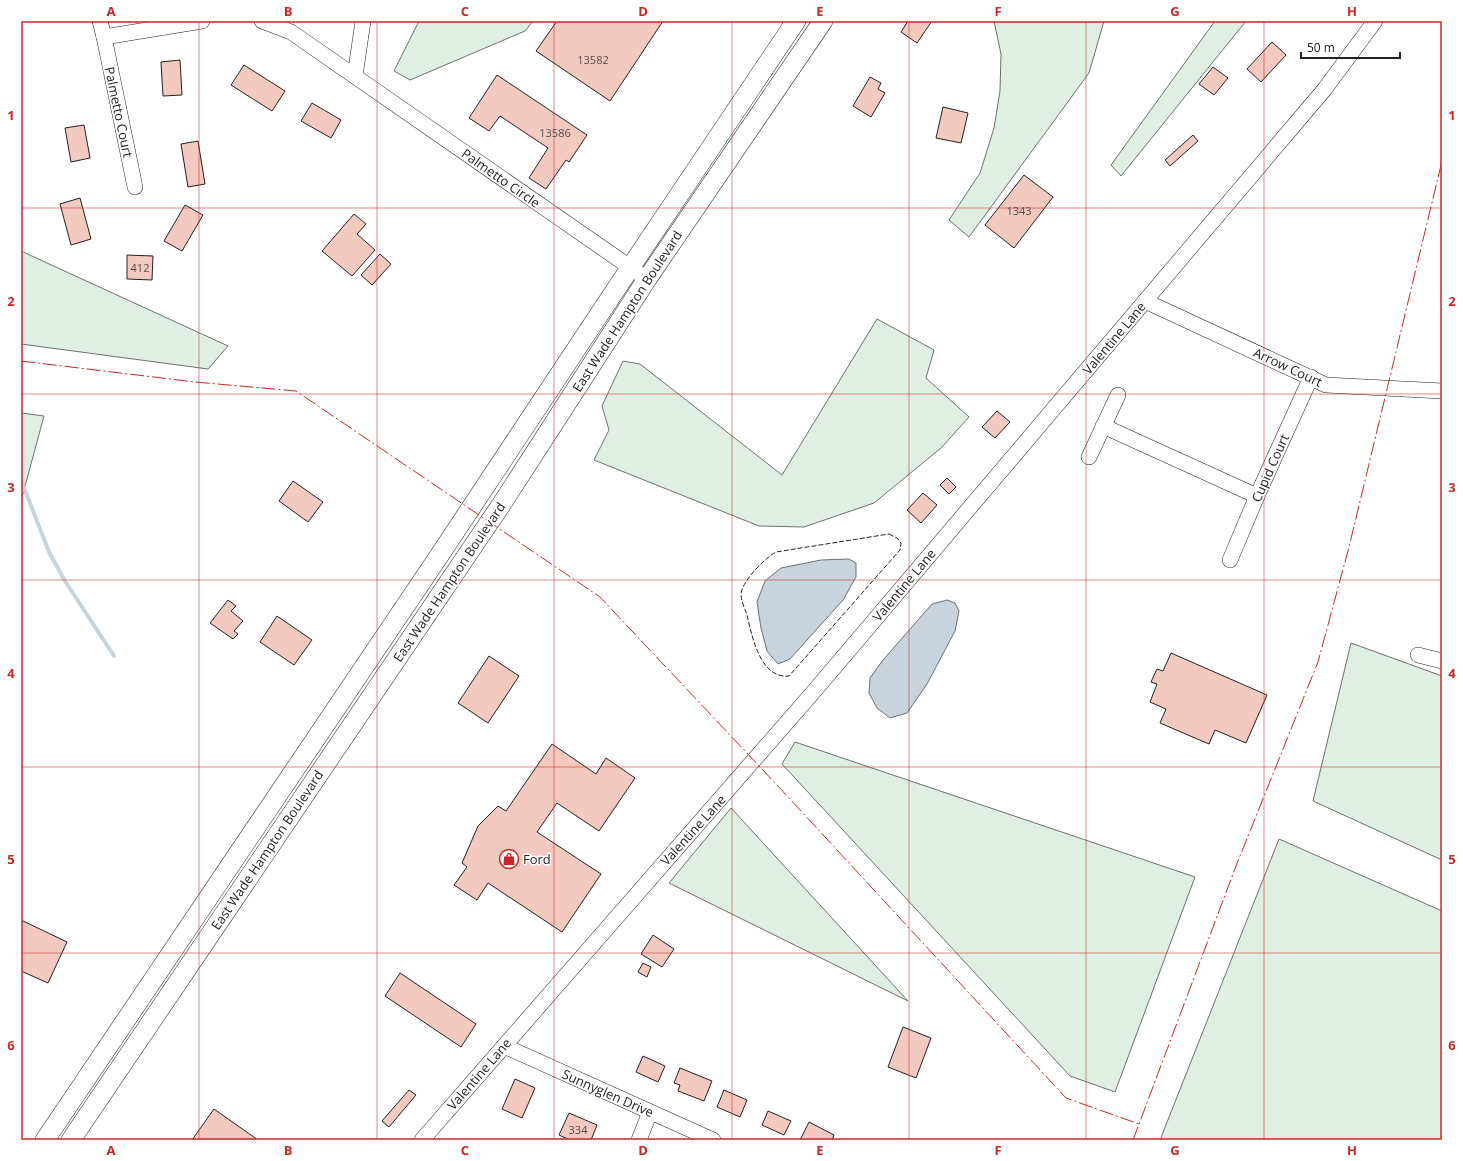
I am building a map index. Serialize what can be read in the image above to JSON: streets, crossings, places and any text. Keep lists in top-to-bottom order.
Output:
{
  "streets": {
    "main road": ["East Wade Hampton Boulevard"],
    "street": [
      "Palmetto Court",
      "Palmetto Circle",
      "Valentine Lane",
      "Arrow Court",
      "Cupid Court",
      "Sunnyglen Drive"
    ]
  },
  "crossings": [
    ["Palmetto Circle", "East Wade Hampton Boulevard"],
    ["Valentine Lane", "Arrow Court"],
    ["Valentine Lane", "Sunnyglen Drive"],
    ["Arrow Court", "Cupid Court"]
  ],
  "places": {
    "shop": ["Ford"]
  },
  "house_numbers": [
    "13582",
    "13586",
    "1343",
    "412",
    "334"
  ],
  "scale_bar": "50 m",
  "grid": {
    "columns": [
      "A",
      "B",
      "C",
      "D",
      "E",
      "F",
      "G",
      "H"
    ],
    "rows": [
      "1",
      "2",
      "3",
      "4",
      "5",
      "6"
    ]
  }
}
